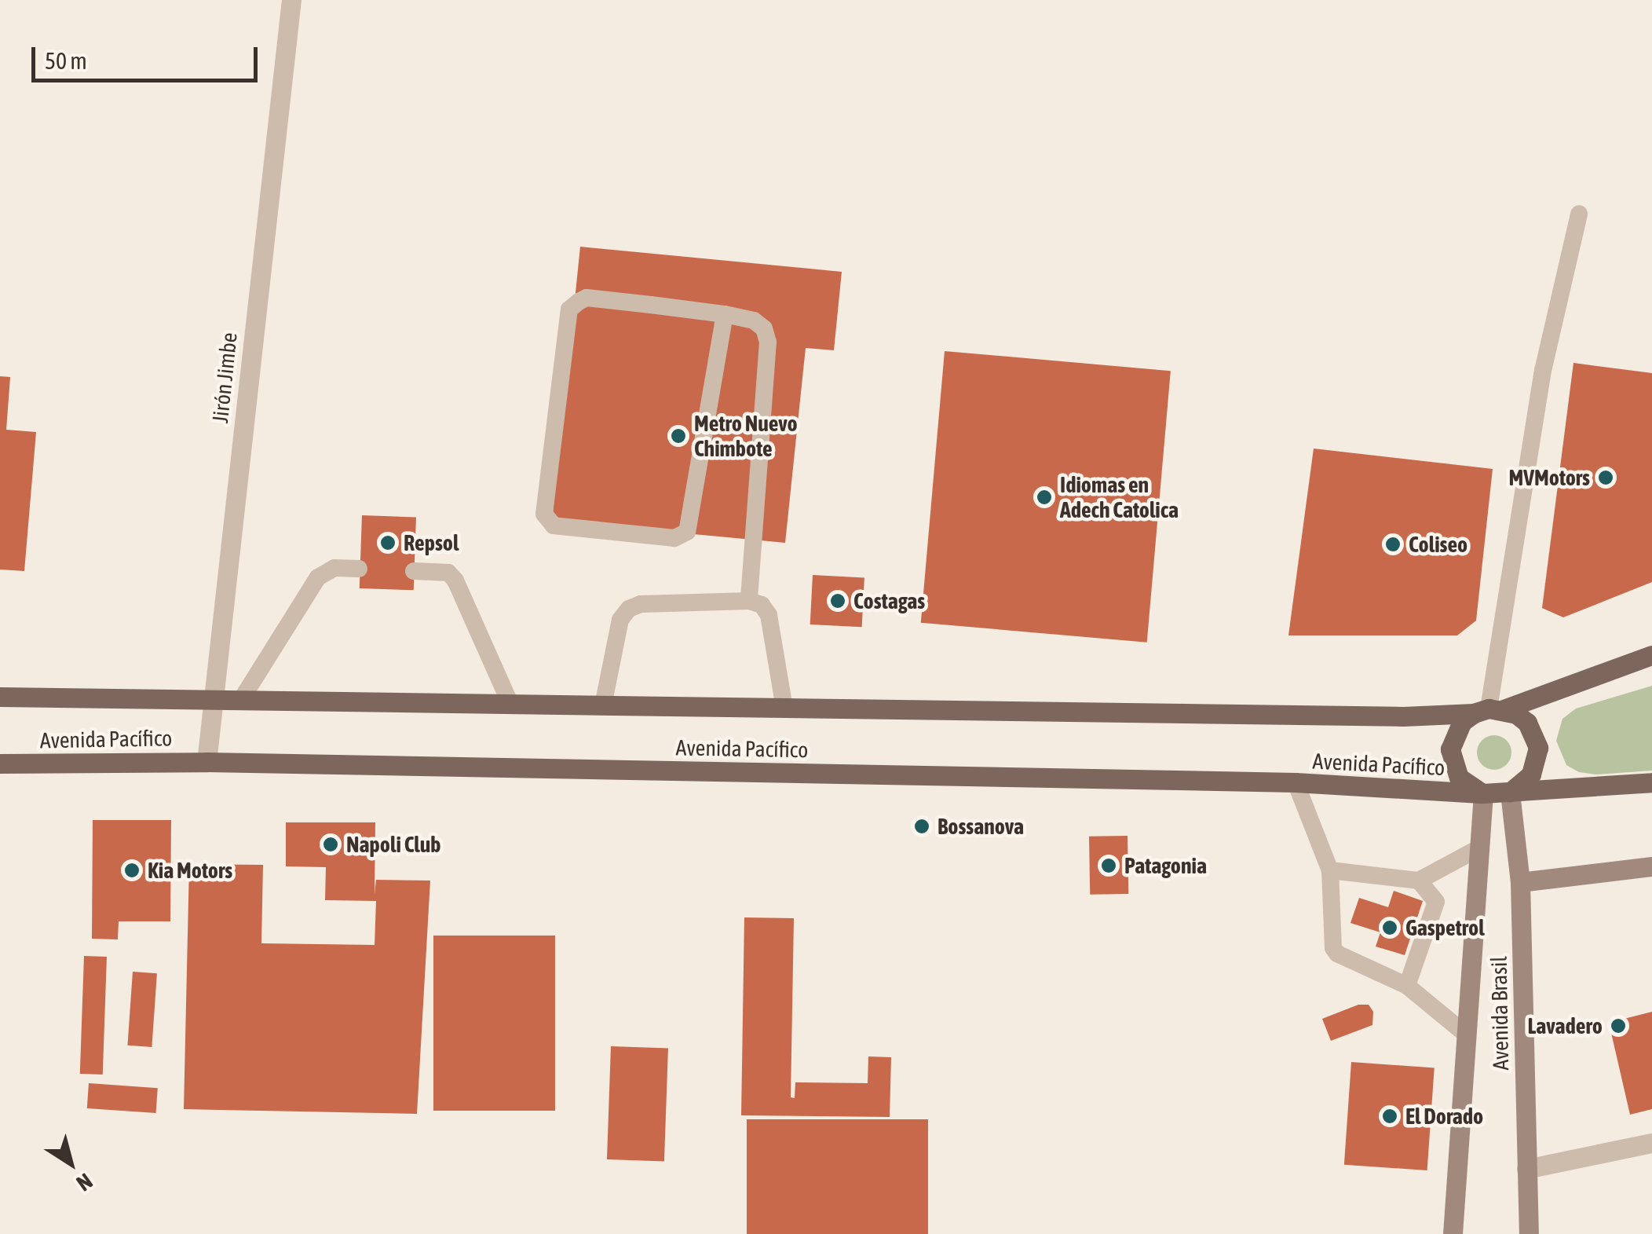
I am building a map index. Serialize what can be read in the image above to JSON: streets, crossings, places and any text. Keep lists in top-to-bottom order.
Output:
{
  "streets": {
    "main road": ["Avenida Pacífico", "Avenida Brasil"],
    "street": ["Jirón Jimbe"]
  },
  "crossings": [
    ["Jirón Jimbe", "Avenida Pacífico"],
    ["Avenida Pacífico", "Avenida Brasil"]
  ],
  "places": [
    "Metro Nuevo Chimbote",
    "MVMotors",
    "Idiomas en Adech Catolica",
    "Repsol",
    "Coliseo",
    "Costagas",
    "Bossanova",
    "Napoli Club",
    "Patagonia",
    "Kia Motors",
    "Gaspetrol",
    "Lavadero",
    "El Dorado"
  ],
  "scale_bar": "50 m",
  "north": "bottom right"
}
